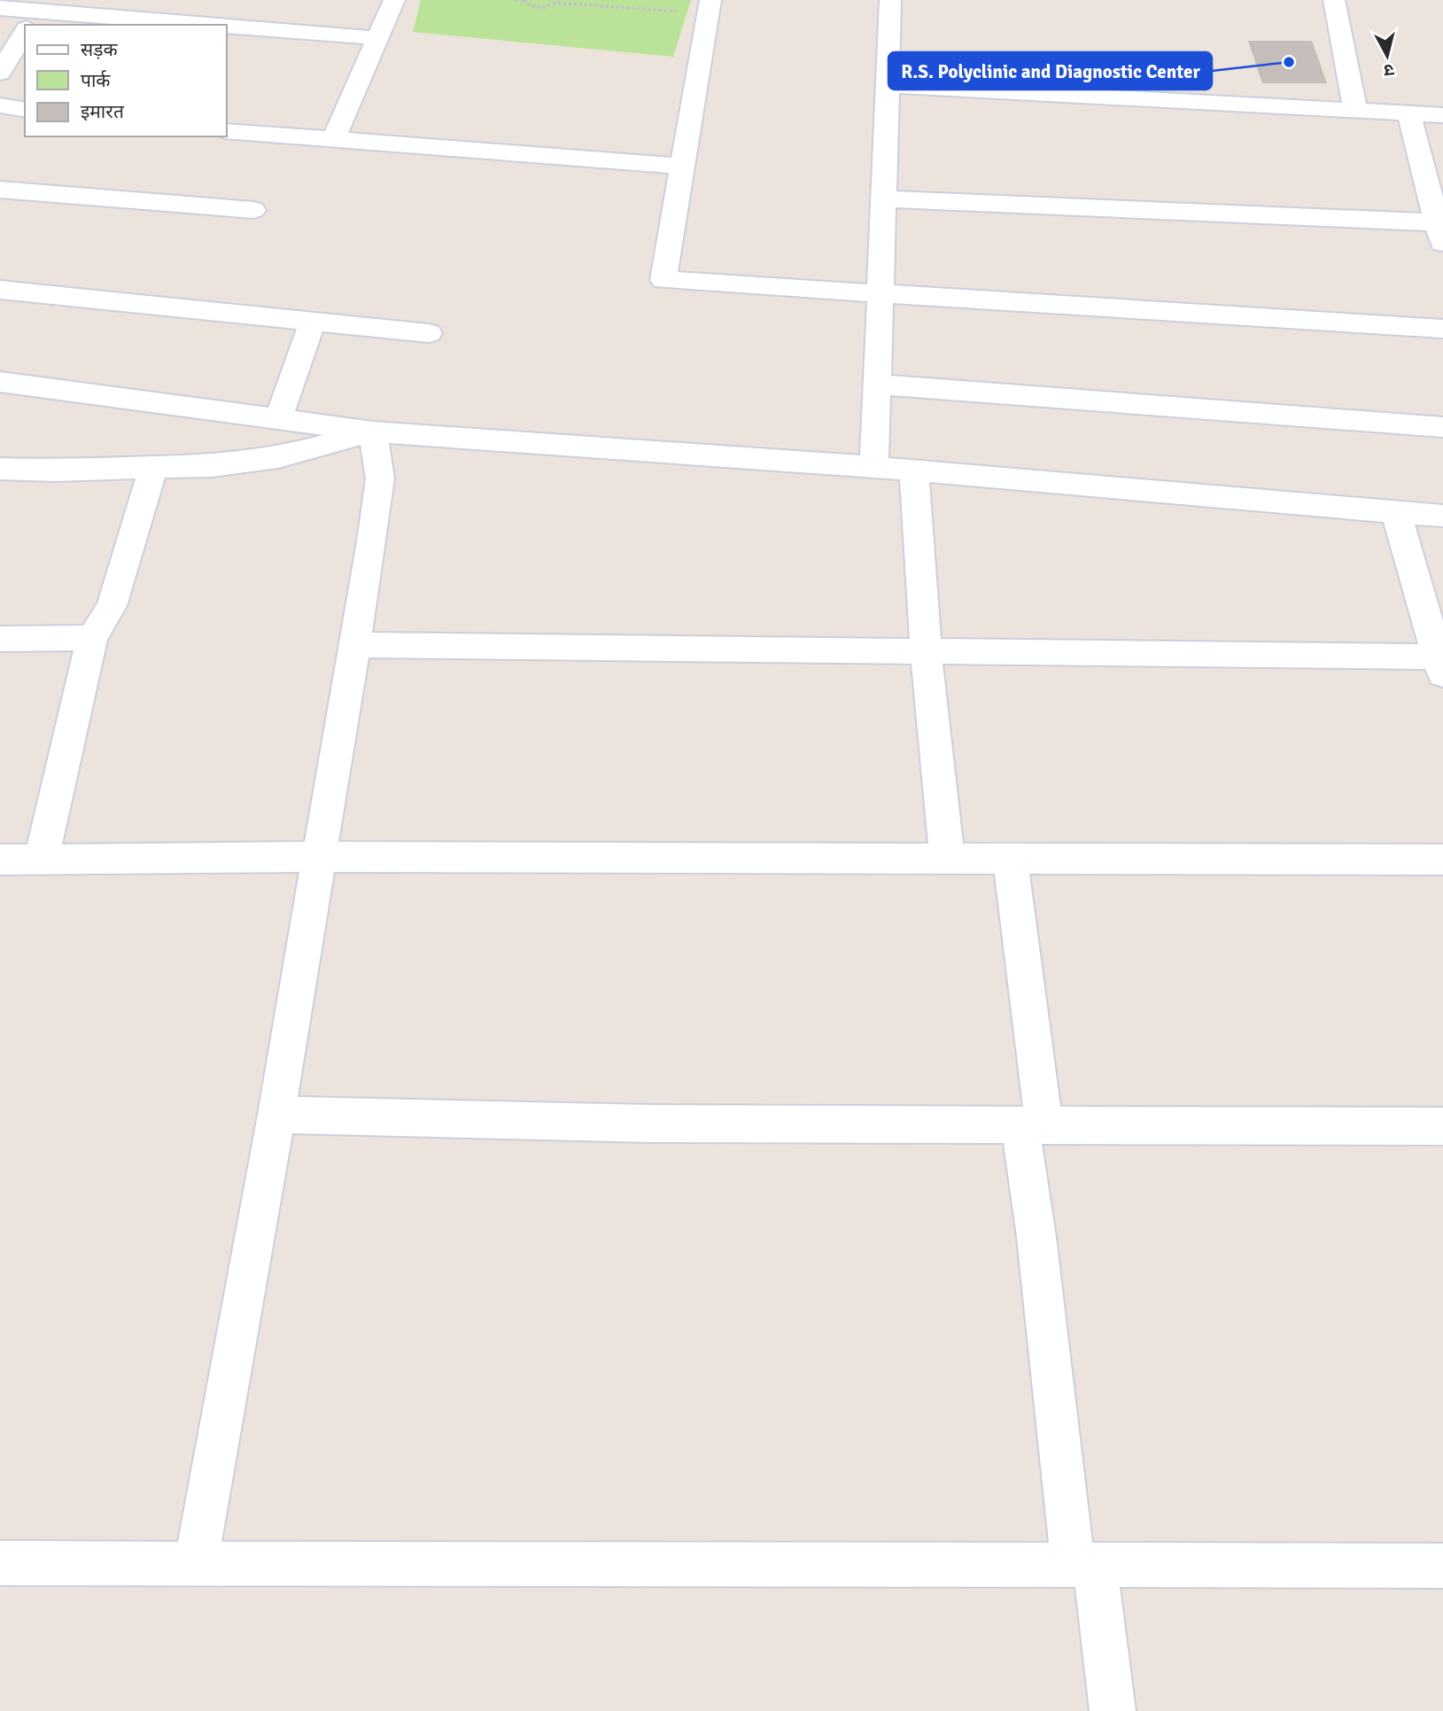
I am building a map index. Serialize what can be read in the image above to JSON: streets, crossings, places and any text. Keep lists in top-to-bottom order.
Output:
{
  "places": ["R.S. Polyclinic and Diagnostic Center"],
  "legend": ["सड़क", "पार्क", "इमारत"],
  "north": "bottom"
}
